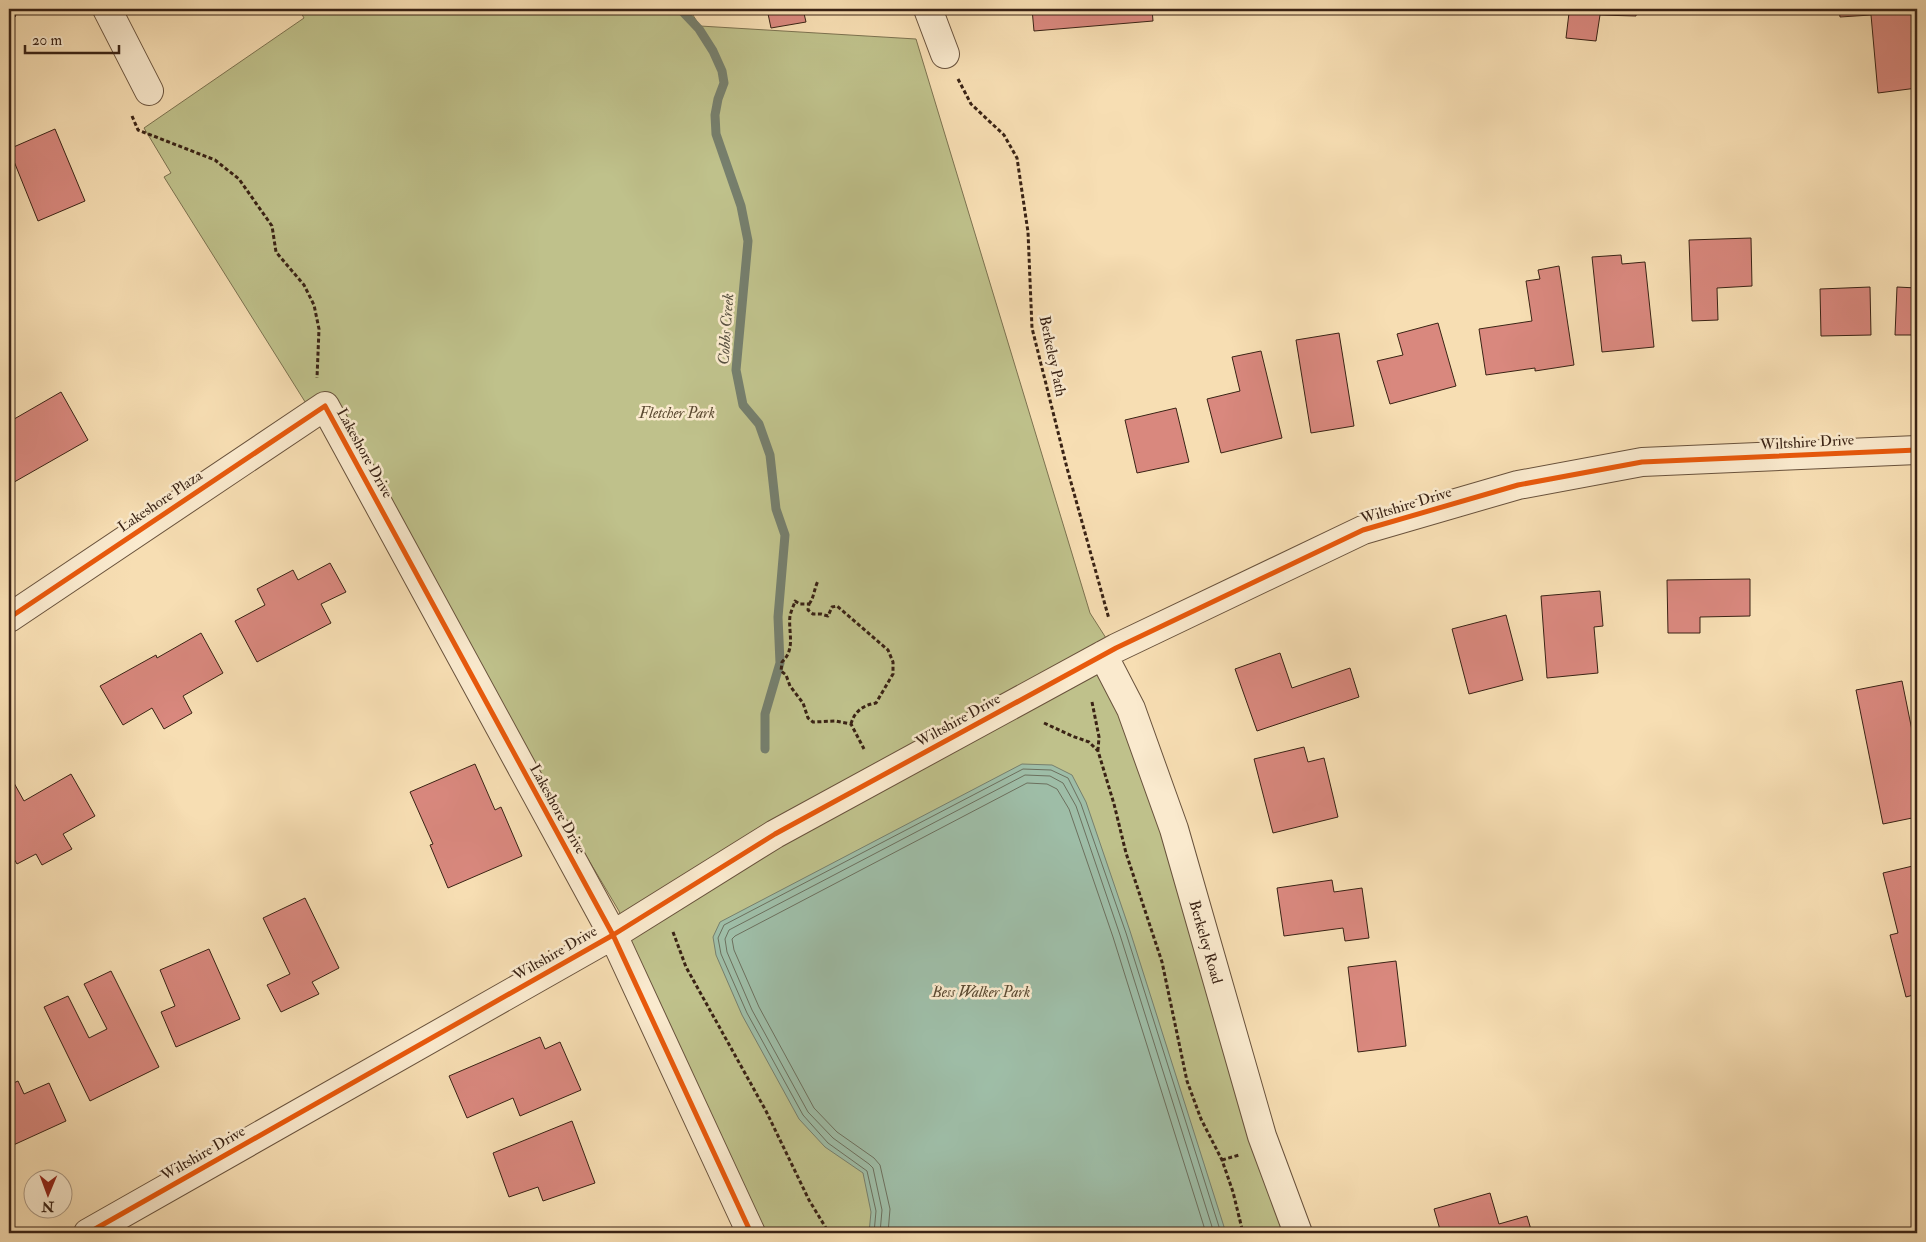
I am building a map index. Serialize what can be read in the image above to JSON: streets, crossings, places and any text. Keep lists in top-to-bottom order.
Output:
{
  "streets": {
    "street": [
      "Wiltshire Drive",
      "Lakeshore Drive",
      "Lakeshore Plaza",
      "Berkeley Road"
    ],
    "path": ["Berkeley Path"]
  },
  "crossings": [
    ["Berkeley Path", "Wiltshire Drive"],
    ["Berkeley Path", "Berkeley Road"],
    ["Wiltshire Drive", "Lakeshore Drive"],
    ["Wiltshire Drive", "Berkeley Road"],
    ["Lakeshore Drive", "Lakeshore Plaza"]
  ],
  "water": ["Cobbs Creek"],
  "parks": ["Fletcher Park", "Bess Walker Park"],
  "scale_bar": "20 m",
  "north": "bottom"
}
